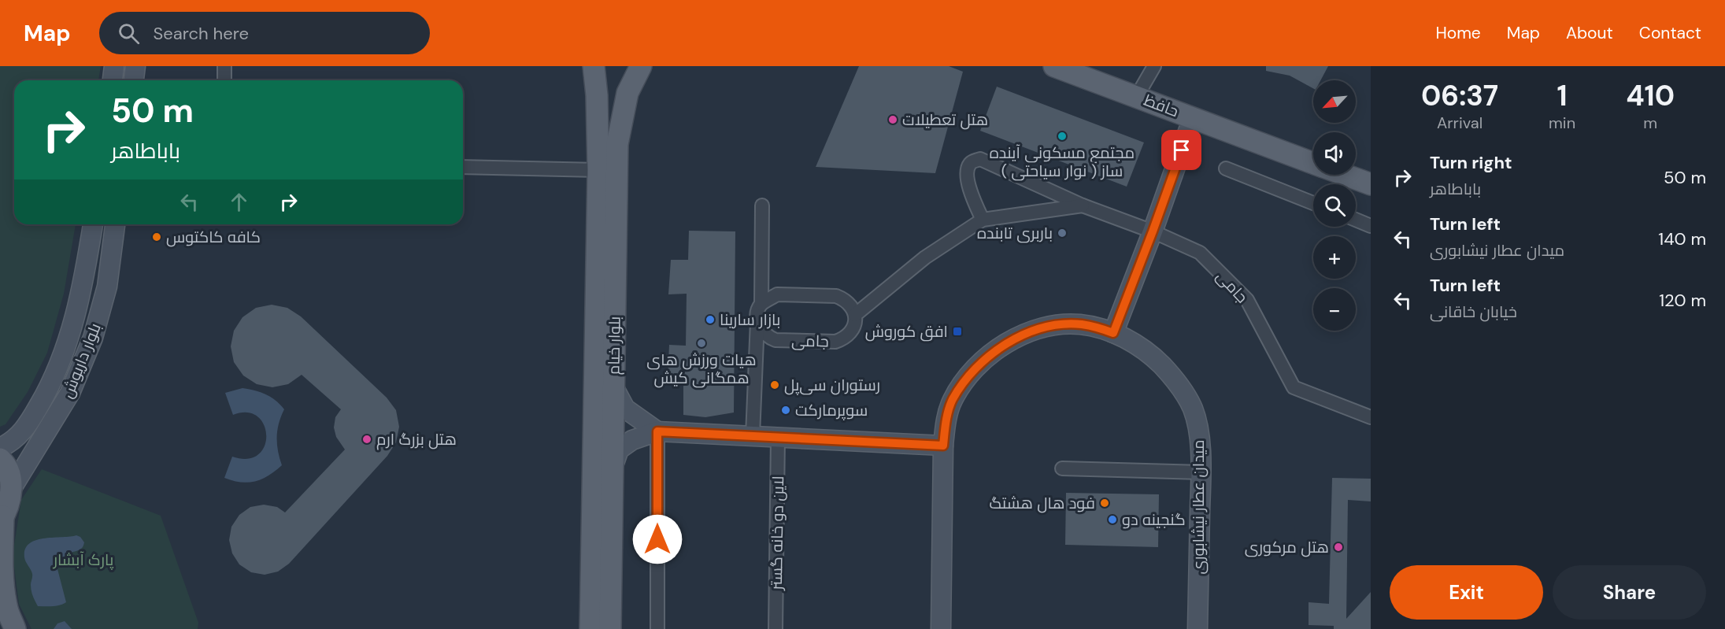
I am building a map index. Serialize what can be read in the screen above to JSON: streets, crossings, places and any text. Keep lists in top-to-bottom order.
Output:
{
  "streets": {
    "main road": ["حافظ", "بلوار خیام"],
    "street": [
      "جامی",
      "بلوار داریوش",
      "میدان عطار نیشابوری",
      "لاین دو خانه گستر"
    ]
  },
  "parks": ["پارک آبشار"],
  "places": {
    "other": [
      "هتل تعطیلات",
      "مجتمع مسکونی آینده ساز ( نوار سیاحتی )",
      "باربری تابنده",
      "کافه کاکتوس",
      "بازار سارینا",
      "هیات ورزش های همگانی کیش",
      "رستوران سی‌پل",
      "سوپرمارکت",
      "هتل بزرگ ارم",
      "فود هال هشتگ",
      "گنجینه دو",
      "هتل مرکوری"
    ],
    "transit": ["افق کوروش"]
  },
  "north": "bottom left",
  "page": {
    "header": "Map",
    "search": "Search here",
    "nav": [
      "Home",
      "Map",
      "About",
      "Contact"
    ],
    "eta": [
      "06:37",
      "Arrival",
      "1",
      "min",
      "410",
      "m"
    ],
    "map_buttons": ["+", "−"],
    "turn": ["50 m", "باباطاهر"],
    "list": [
      {
        "name": "Turn right",
        "note": "باباطاهر",
        "value": "50 m"
      },
      {
        "name": "Turn left",
        "note": "میدان عطار نیشابوری",
        "value": "140 m"
      },
      {
        "name": "Turn left",
        "note": "خیابان خاقانی",
        "value": "120 m"
      }
    ],
    "buttons": ["Exit", "Share"]
  }
}
